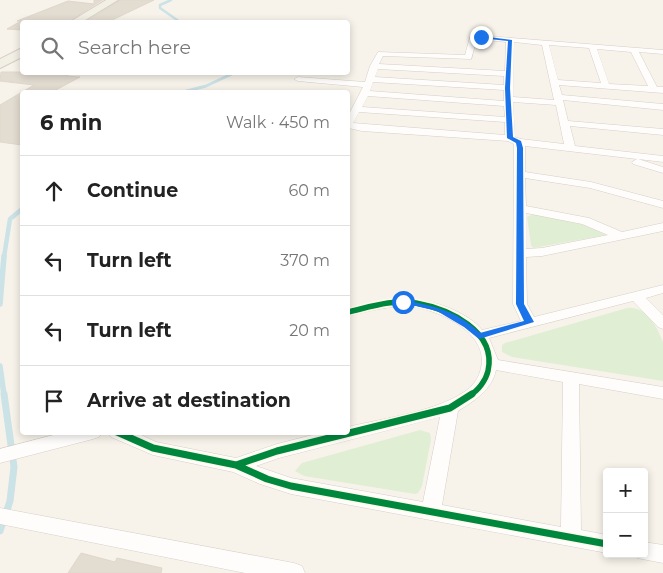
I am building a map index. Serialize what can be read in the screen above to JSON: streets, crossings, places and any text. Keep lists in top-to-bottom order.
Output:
{
  "page": {
    "search": "Search here",
    "heading": ["6 min", "Walk · 450 m"],
    "list": [
      ["Continue", "60 m"],
      ["Turn left", "370 m"],
      ["Turn left", "20 m"],
      "Arrive at destination"
    ],
    "map_buttons": ["+", "−"]
  }
}
